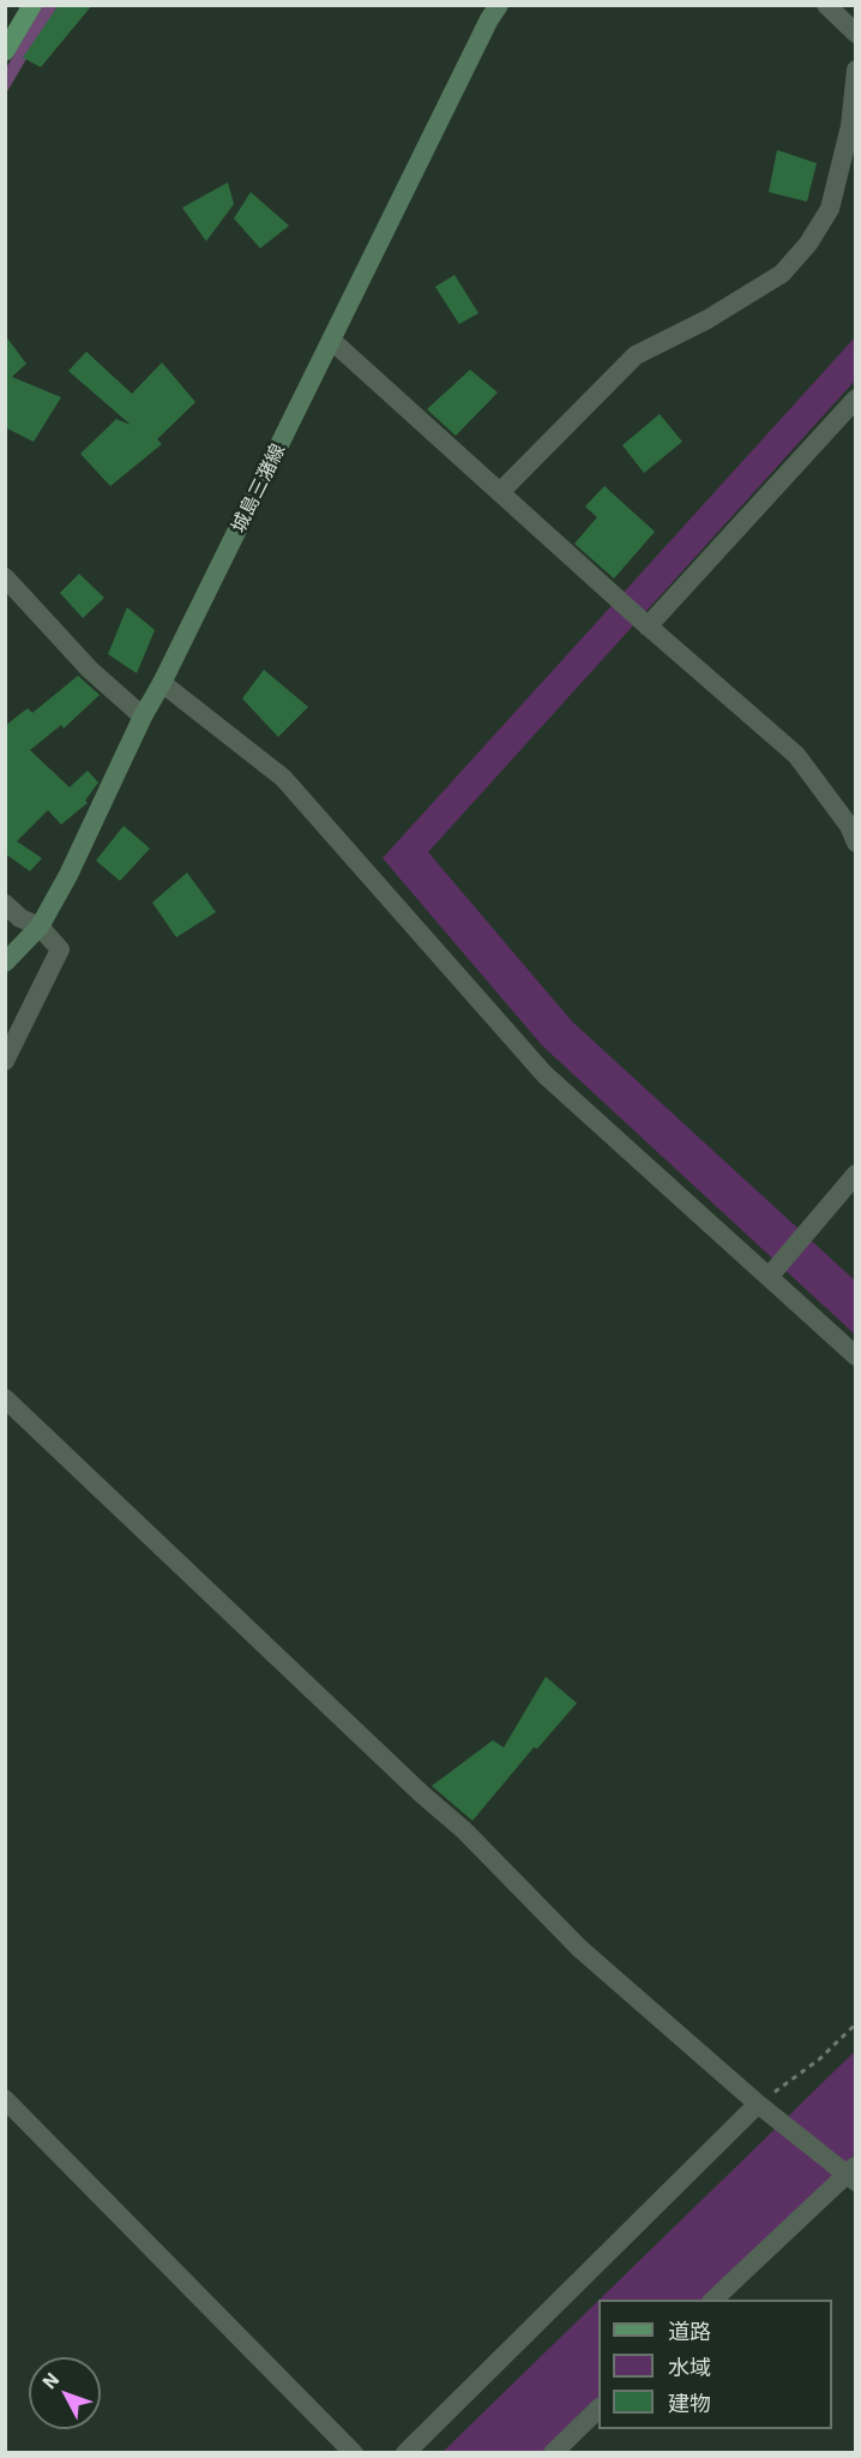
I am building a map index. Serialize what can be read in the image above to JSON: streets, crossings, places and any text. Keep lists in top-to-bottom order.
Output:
{
  "streets": {
    "main road": ["城島三潴線"]
  },
  "legend": ["道路", "水域", "建物"],
  "north": "top left"
}
